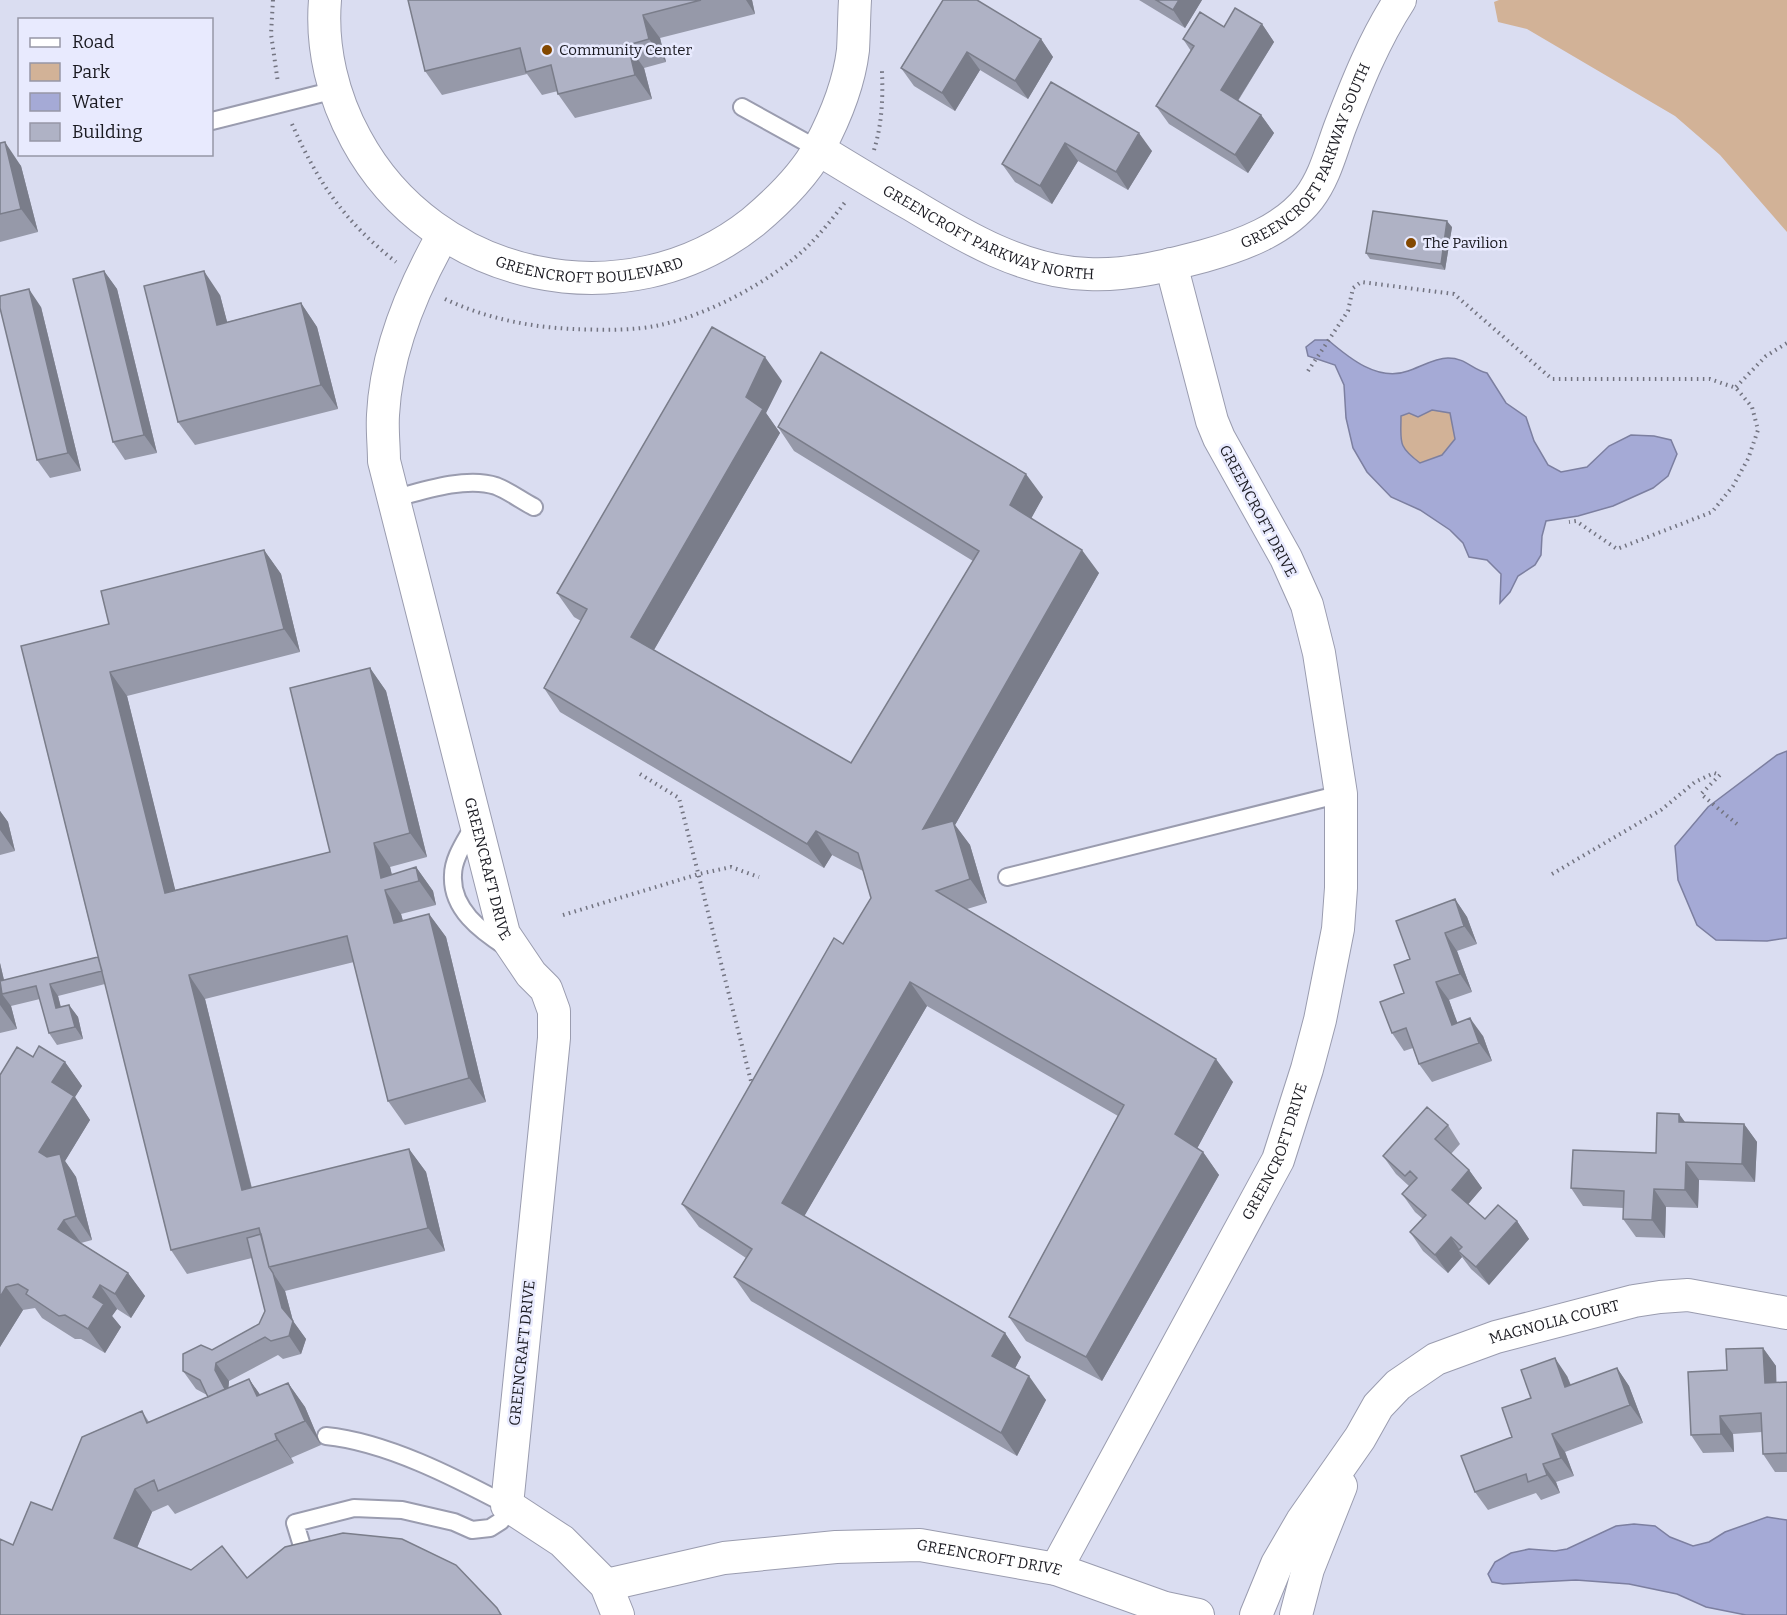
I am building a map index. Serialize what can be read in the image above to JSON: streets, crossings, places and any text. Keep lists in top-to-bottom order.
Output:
{
  "streets": {
    "street": [
      "GREENCROFT PARKWAY SOUTH",
      "GREENCROFT PARKWAY NORTH",
      "GREENCROFT BOULEVARD",
      "GREENCROFT DRIVE",
      "GREENCRAFT DRIVE",
      "MAGNOLIA COURT"
    ]
  },
  "crossings": [
    ["GREENCROFT PARKWAY SOUTH", "GREENCROFT PARKWAY NORTH"],
    ["GREENCROFT PARKWAY SOUTH", "GREENCROFT DRIVE"],
    ["GREENCROFT PARKWAY NORTH", "GREENCROFT BOULEVARD"],
    ["GREENCROFT PARKWAY NORTH", "GREENCROFT DRIVE"],
    ["GREENCROFT BOULEVARD", "GREENCRAFT DRIVE"]
  ],
  "places": ["Community Center", "The Pavilion"],
  "legend": [
    "Road",
    "Park",
    "Water",
    "Building"
  ]
}
